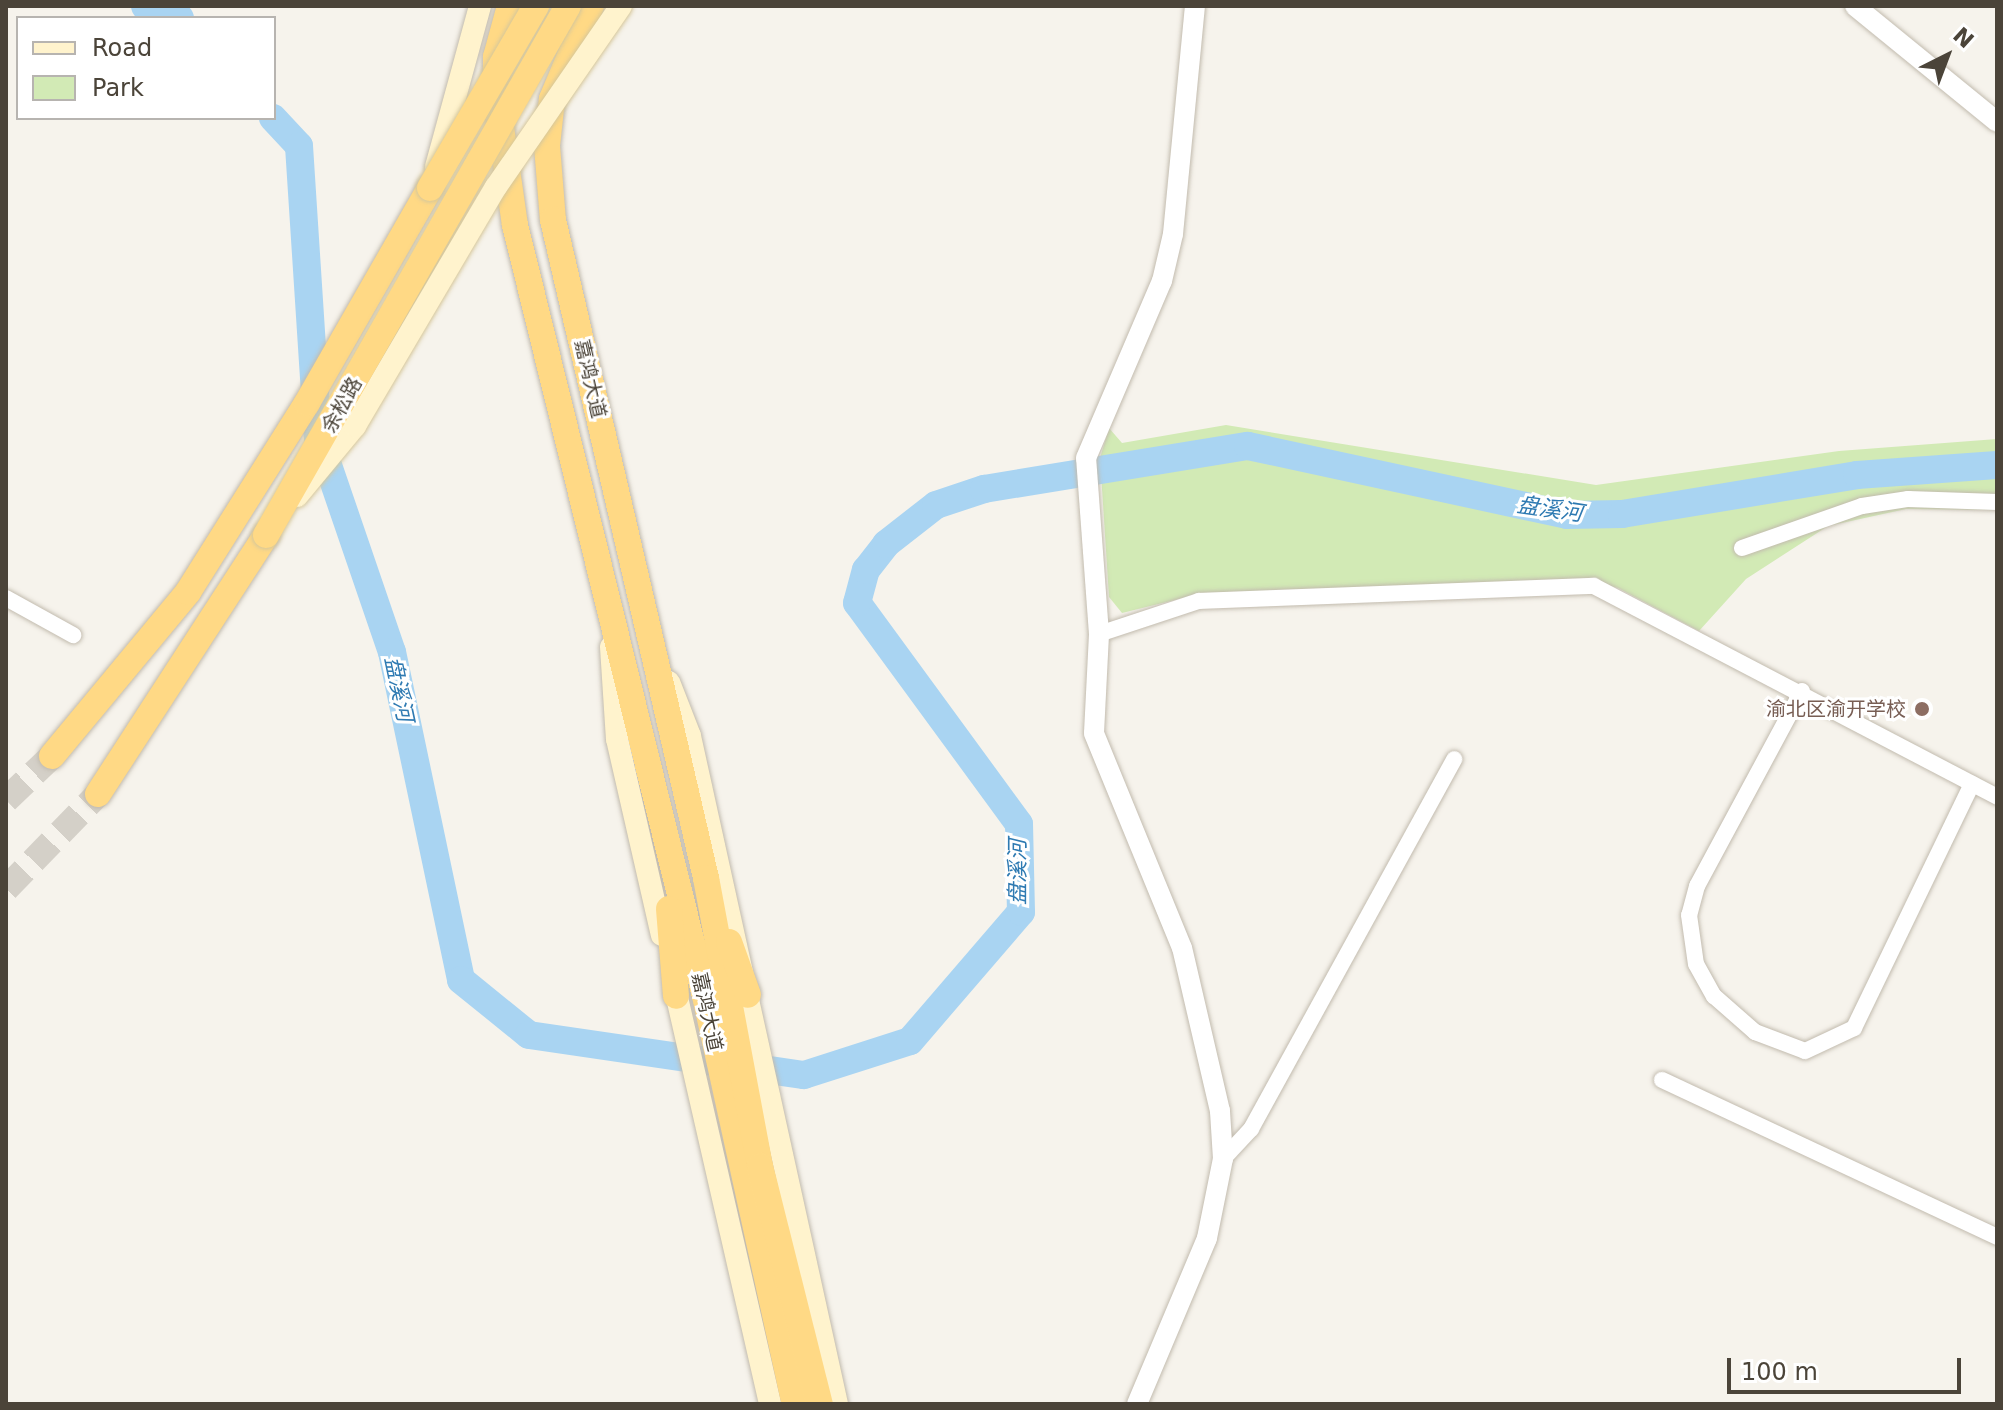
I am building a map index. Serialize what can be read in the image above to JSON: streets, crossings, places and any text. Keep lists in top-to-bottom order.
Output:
{
  "streets": {
    "highway": ["嘉鸿大道", "余松路"]
  },
  "water": ["盘溪河"],
  "places": ["渝北区渝开学校"],
  "legend": ["Road", "Park"],
  "scale_bar": "100 m",
  "north": "top right"
}
